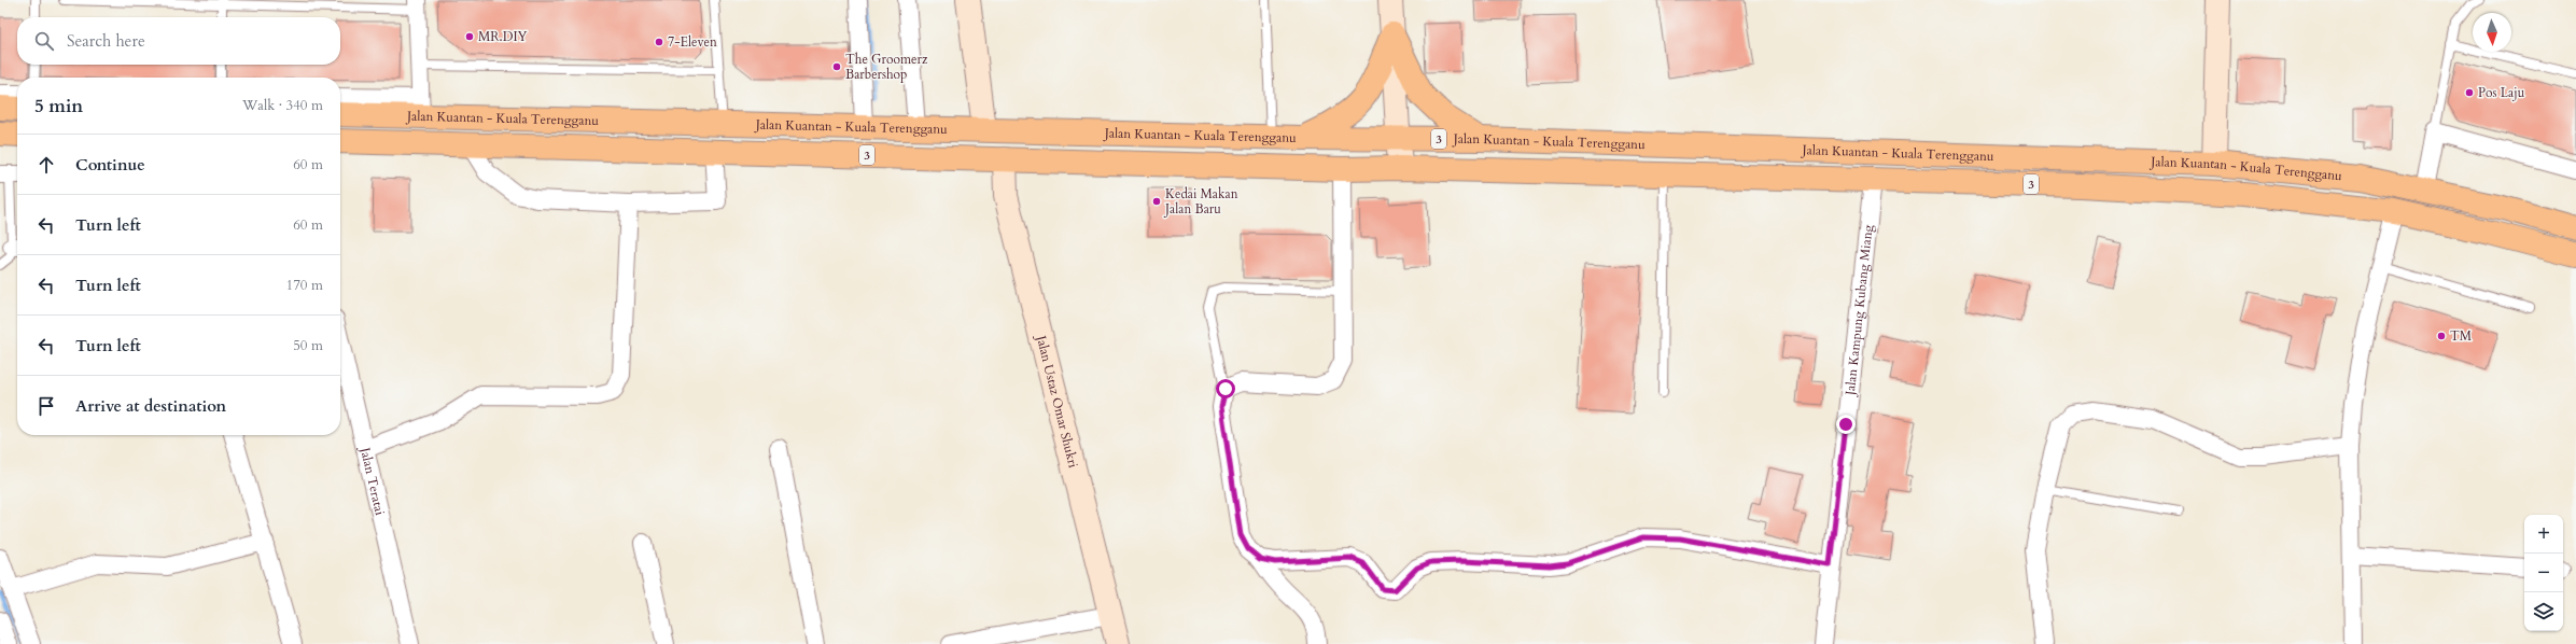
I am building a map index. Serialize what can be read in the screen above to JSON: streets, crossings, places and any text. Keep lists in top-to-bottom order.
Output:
{
  "streets": {
    "highway": ["Jalan Kuantan - Kuala Terengganu", "3"],
    "street": ["Jalan Kampung Kubang Miang", "Jalan Ustaz Omar Shukri", "Jalan Teratai"]
  },
  "crossings": [
    ["Jalan Kuantan - Kuala Terengganu", "Jalan Kampung Kubang Miang"],
    ["Jalan Kuantan - Kuala Terengganu", "Jalan Ustaz Omar Shukri"]
  ],
  "places": [
    "MR.DIY",
    "7-Eleven",
    "The Groomerz Barbershop",
    "Pos Laju",
    "Kedai Makan Jalan Baru",
    "TM"
  ],
  "north": "bottom",
  "page": {
    "search": "Search here",
    "heading": ["5 min", "Walk · 340 m"],
    "list": [
      ["Continue", "60 m"],
      ["Turn left", "60 m"],
      ["Turn left", "170 m"],
      ["Turn left", "50 m"],
      "Arrive at destination"
    ],
    "map_buttons": ["+", "−"]
  }
}
